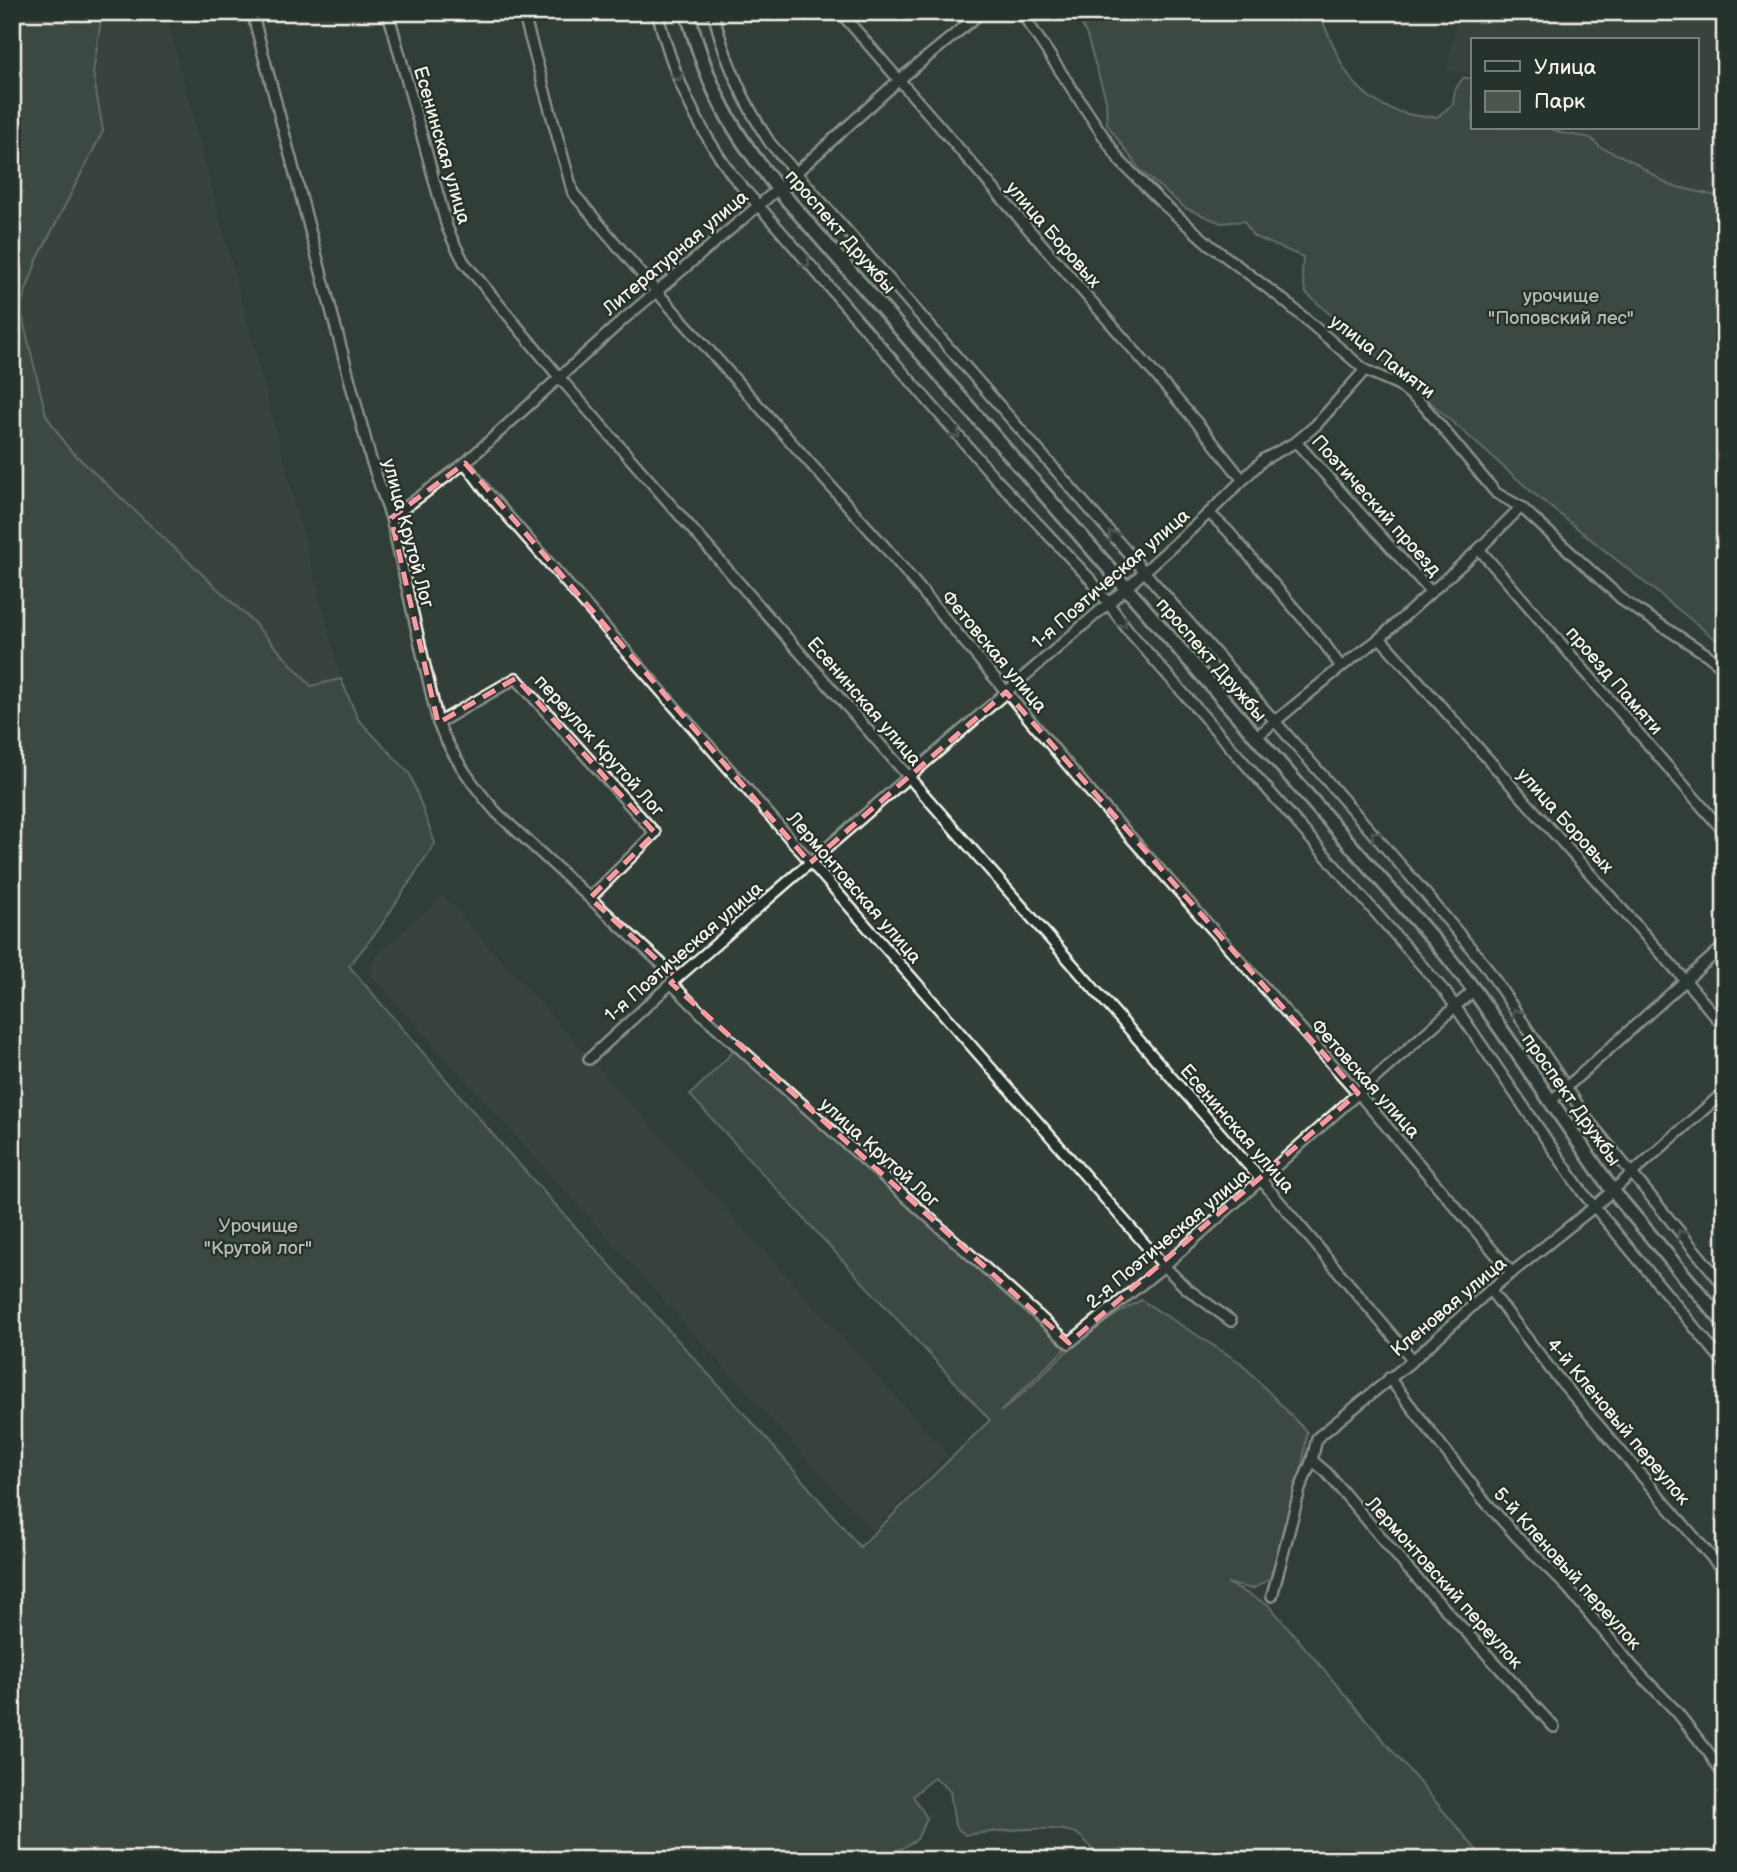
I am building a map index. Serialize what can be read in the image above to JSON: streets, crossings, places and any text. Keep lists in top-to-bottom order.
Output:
{
  "streets": {
    "main road": ["проспект Дружбы"],
    "street": [
      "Есенинская улица",
      "улица Боровых",
      "Литературная улица",
      "улица Памяти",
      "Поэтический проезд",
      "улица Крутой Лог",
      "1-я Поэтическая улица",
      "Фетовская улица",
      "проезд Памяти",
      "переулок Крутой Лог",
      "Лермонтовская улица",
      "2-я Поэтическая улица",
      "Кленовая улица",
      "4-й Кленовый переулок",
      "5-й Кленовый переулок",
      "Лермонтовский переулок"
    ]
  },
  "crossings": [
    ["Есенинская улица", "Литературная улица"],
    ["Есенинская улица", "1-я Поэтическая улица"],
    ["Есенинская улица", "2-я Поэтическая улица"],
    ["Есенинская улица", "Кленовая улица"],
    ["проспект Дружбы", "Литературная улица"],
    ["проспект Дружбы", "1-я Поэтическая улица"],
    ["проспект Дружбы", "2-я Поэтическая улица"],
    ["проспект Дружбы", "Кленовая улица"],
    ["улица Боровых", "Литературная улица"],
    ["улица Боровых", "1-я Поэтическая улица"],
    ["Литературная улица", "улица Крутой Лог"],
    ["Литературная улица", "Фетовская улица"],
    ["Литературная улица", "Лермонтовская улица"],
    ["улица Памяти", "1-я Поэтическая улица"],
    ["Поэтический проезд", "1-я Поэтическая улица"],
    ["улица Крутой Лог", "1-я Поэтическая улица"],
    ["улица Крутой Лог", "переулок Крутой Лог"],
    ["улица Крутой Лог", "2-я Поэтическая улица"],
    ["1-я Поэтическая улица", "Фетовская улица"],
    ["1-я Поэтическая улица", "Лермонтовская улица"],
    ["Фетовская улица", "2-я Поэтическая улица"],
    ["Фетовская улица", "Кленовая улица"],
    ["Лермонтовская улица", "2-я Поэтическая улица"],
    ["Кленовая улица", "4-й Кленовый переулок"],
    ["Кленовая улица", "5-й Кленовый переулок"],
    ["Кленовая улица", "Лермонтовский переулок"]
  ],
  "parks": ["урочище \"Поповский лес\"", "Урочище \"Крутой лог\""],
  "legend": ["Улица", "Парк"]
}
